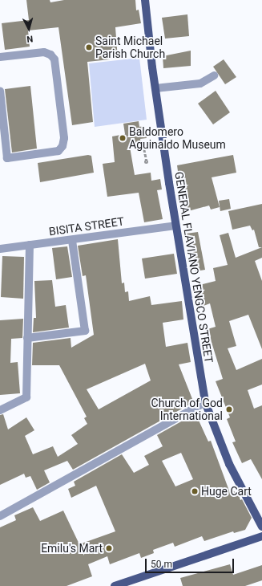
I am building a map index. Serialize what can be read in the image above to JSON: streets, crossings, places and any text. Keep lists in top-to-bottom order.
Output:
{
  "streets": {
    "main road": ["GENERAL FLAVIANO YENGCO STREET"],
    "street": ["BISITA STREET"]
  },
  "crossings": [
    ["BISITA STREET", "GENERAL FLAVIANO YENGCO STREET"]
  ],
  "places": [
    "Saint Michael Parish Church",
    "Baldomero Aguinaldo Museum",
    "Church of God International",
    "Huge Cart",
    "Emilu's Mart"
  ],
  "scale_bar": "50 m",
  "north": "bottom"
}
